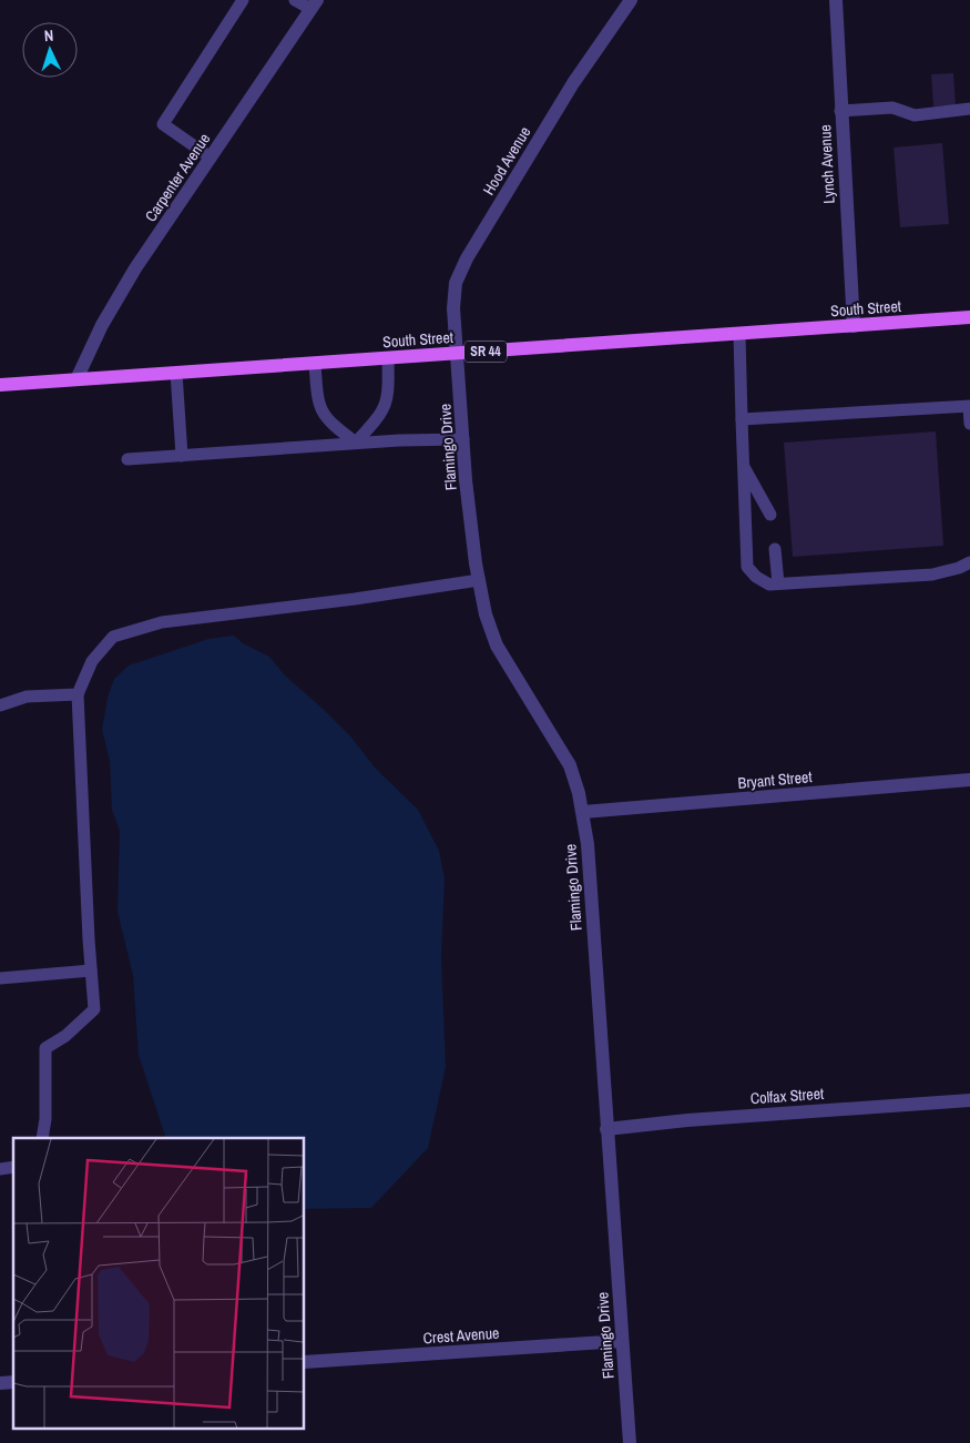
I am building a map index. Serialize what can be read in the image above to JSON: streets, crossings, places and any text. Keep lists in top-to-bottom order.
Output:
{
  "streets": {
    "main road": ["South Street", "SR 44"],
    "street": [
      "Hood Avenue",
      "Lynch Avenue",
      "Carpenter Avenue",
      "Flamingo Drive",
      "Bryant Street",
      "Colfax Street",
      "Crest Avenue"
    ]
  },
  "crossings": [
    ["Hood Avenue", "South Street"],
    ["Hood Avenue", "Flamingo Drive"],
    ["Lynch Avenue", "South Street"],
    ["Carpenter Avenue", "South Street"],
    ["South Street", "Flamingo Drive"],
    ["Flamingo Drive", "Bryant Street"],
    ["Flamingo Drive", "Colfax Street"],
    ["Flamingo Drive", "Crest Avenue"]
  ],
  "north": "top"
}
